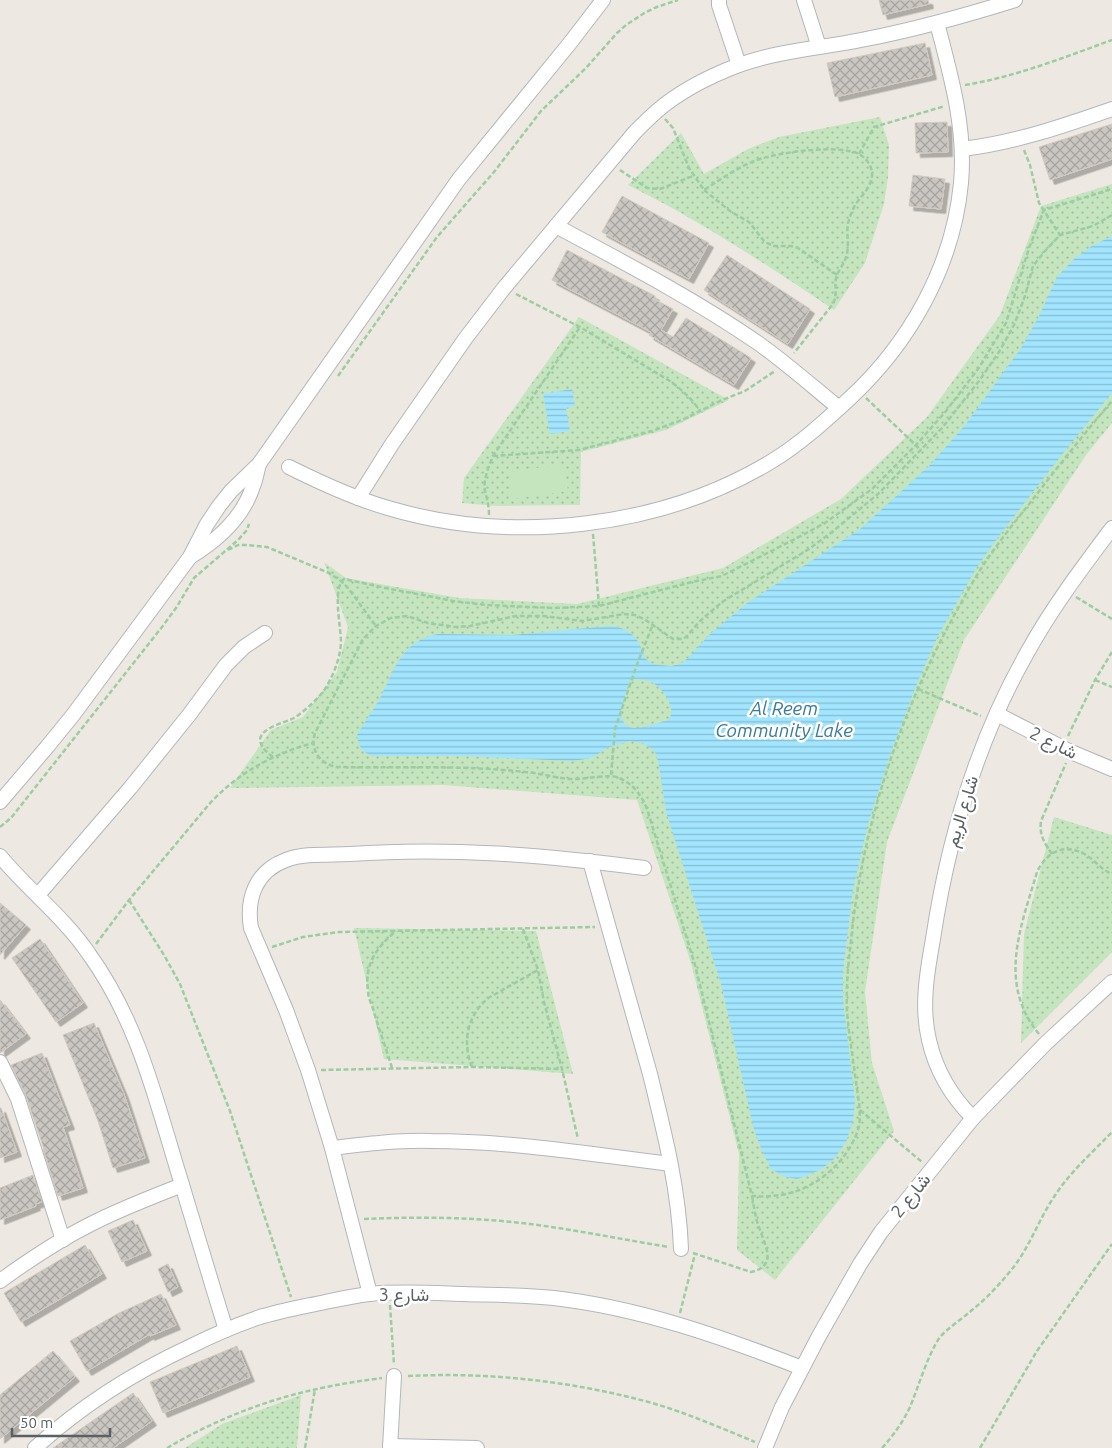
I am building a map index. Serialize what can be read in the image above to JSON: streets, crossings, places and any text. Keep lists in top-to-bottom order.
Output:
{
  "streets": {
    "street": ["شارع 2", "شارع الريم", "شارع 3"]
  },
  "crossings": [
    ["شارع 2", "شارع الريم"],
    ["شارع 2", "شارع 3"]
  ],
  "water": ["Al Reem Community Lake"],
  "scale_bar": "50 m"
}
